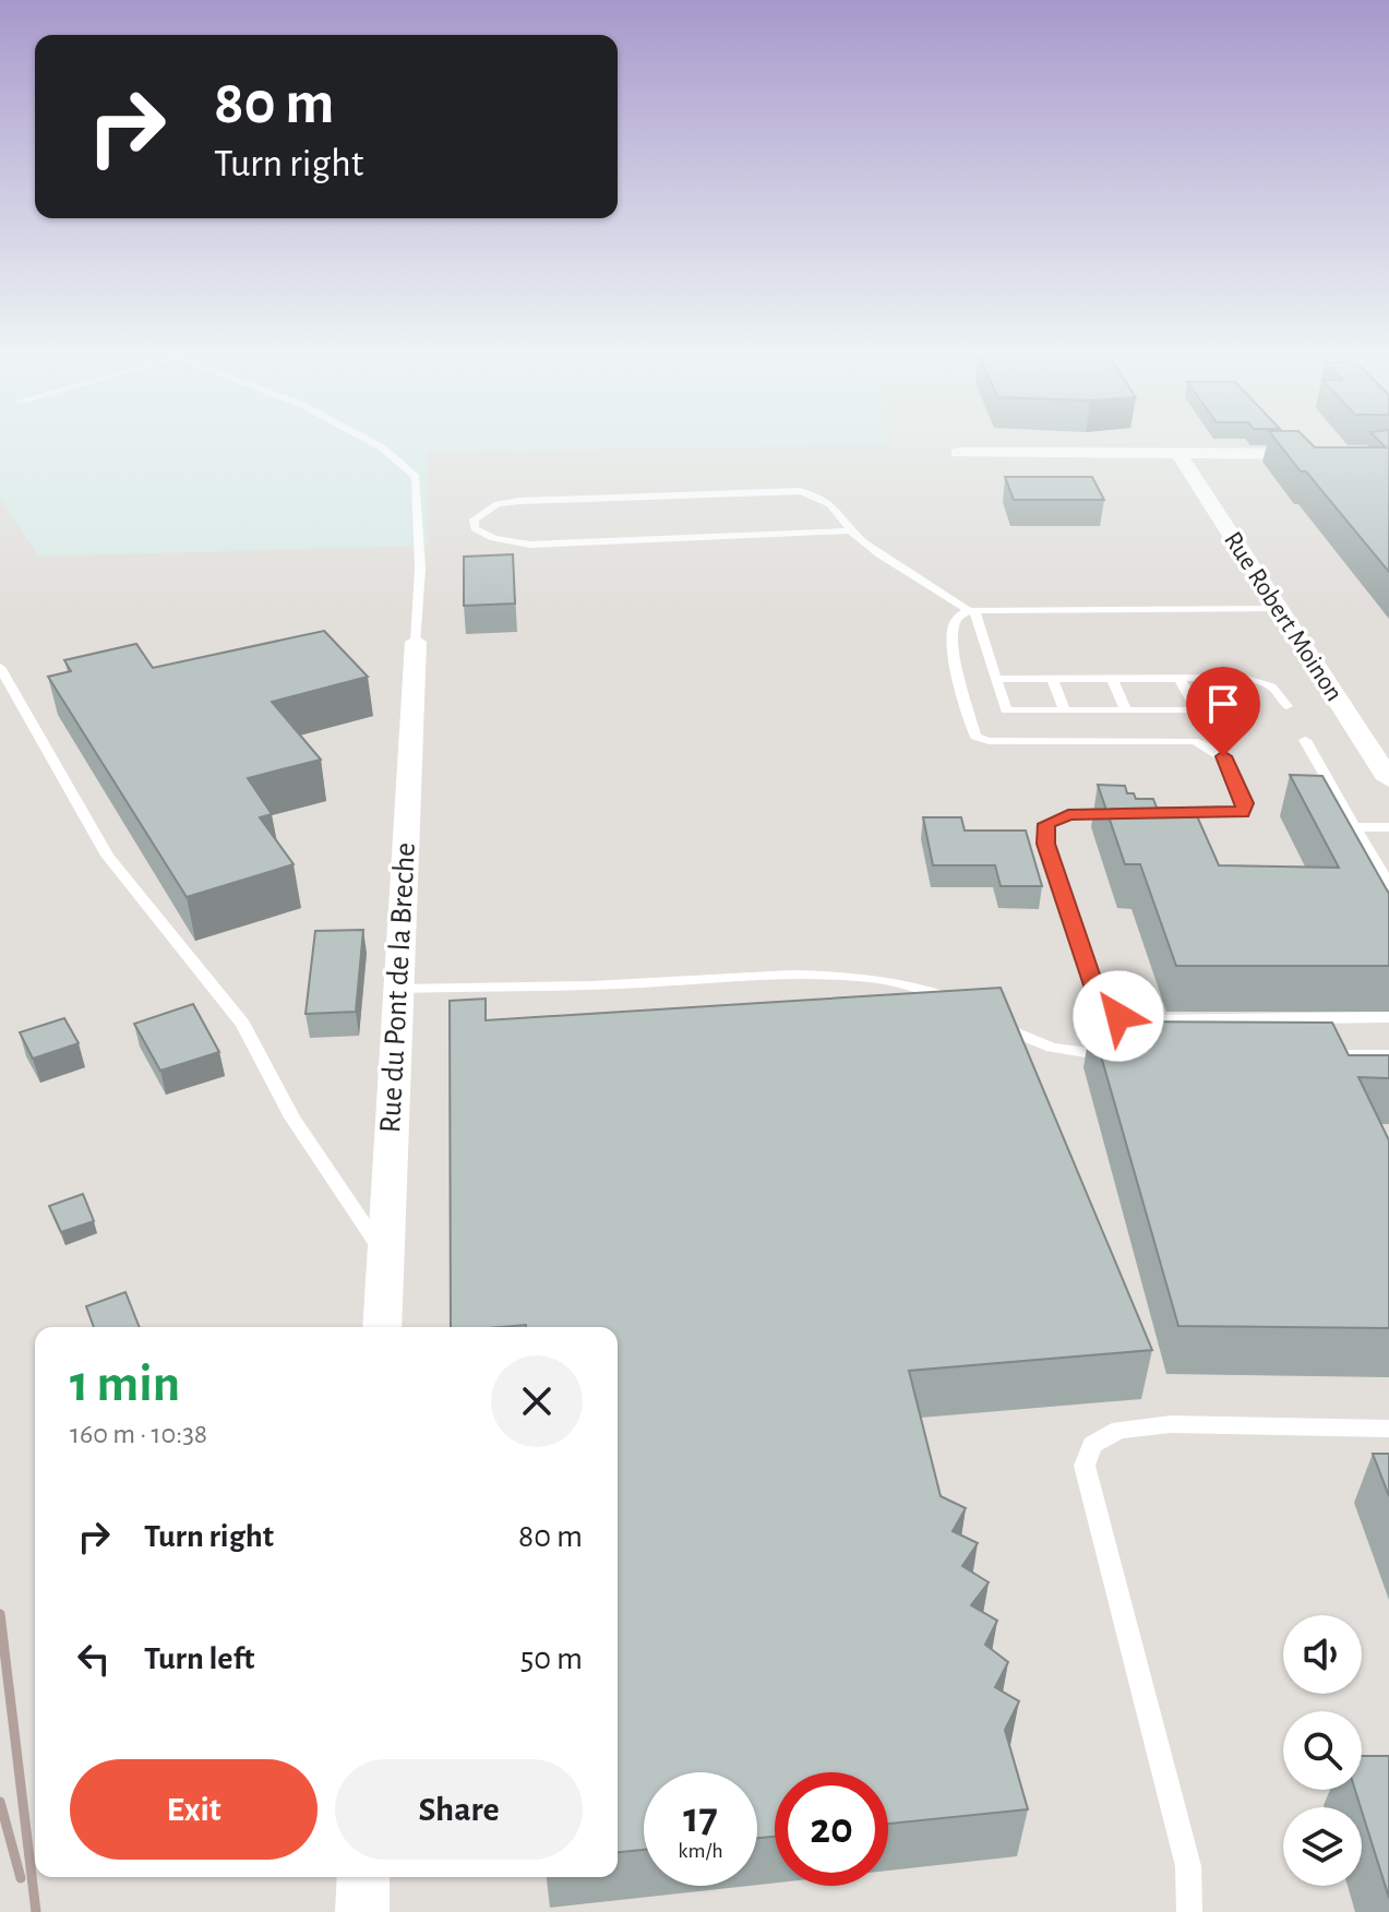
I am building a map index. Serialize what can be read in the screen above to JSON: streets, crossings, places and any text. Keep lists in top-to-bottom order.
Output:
{
  "streets": {
    "street": ["Rue Robert Moinon", "Rue du Pont de la Breche"]
  },
  "page": {
    "turn": ["80 m", "Turn right"],
    "heading": ["1 min", "160 m · 10:38"],
    "list": [
      {
        "name": "Turn right",
        "value": "80 m"
      },
      {
        "name": "Turn left",
        "value": "50 m"
      }
    ],
    "buttons": ["Exit", "Share"],
    "speed": "17 km/h",
    "limit": "20"
  }
}
